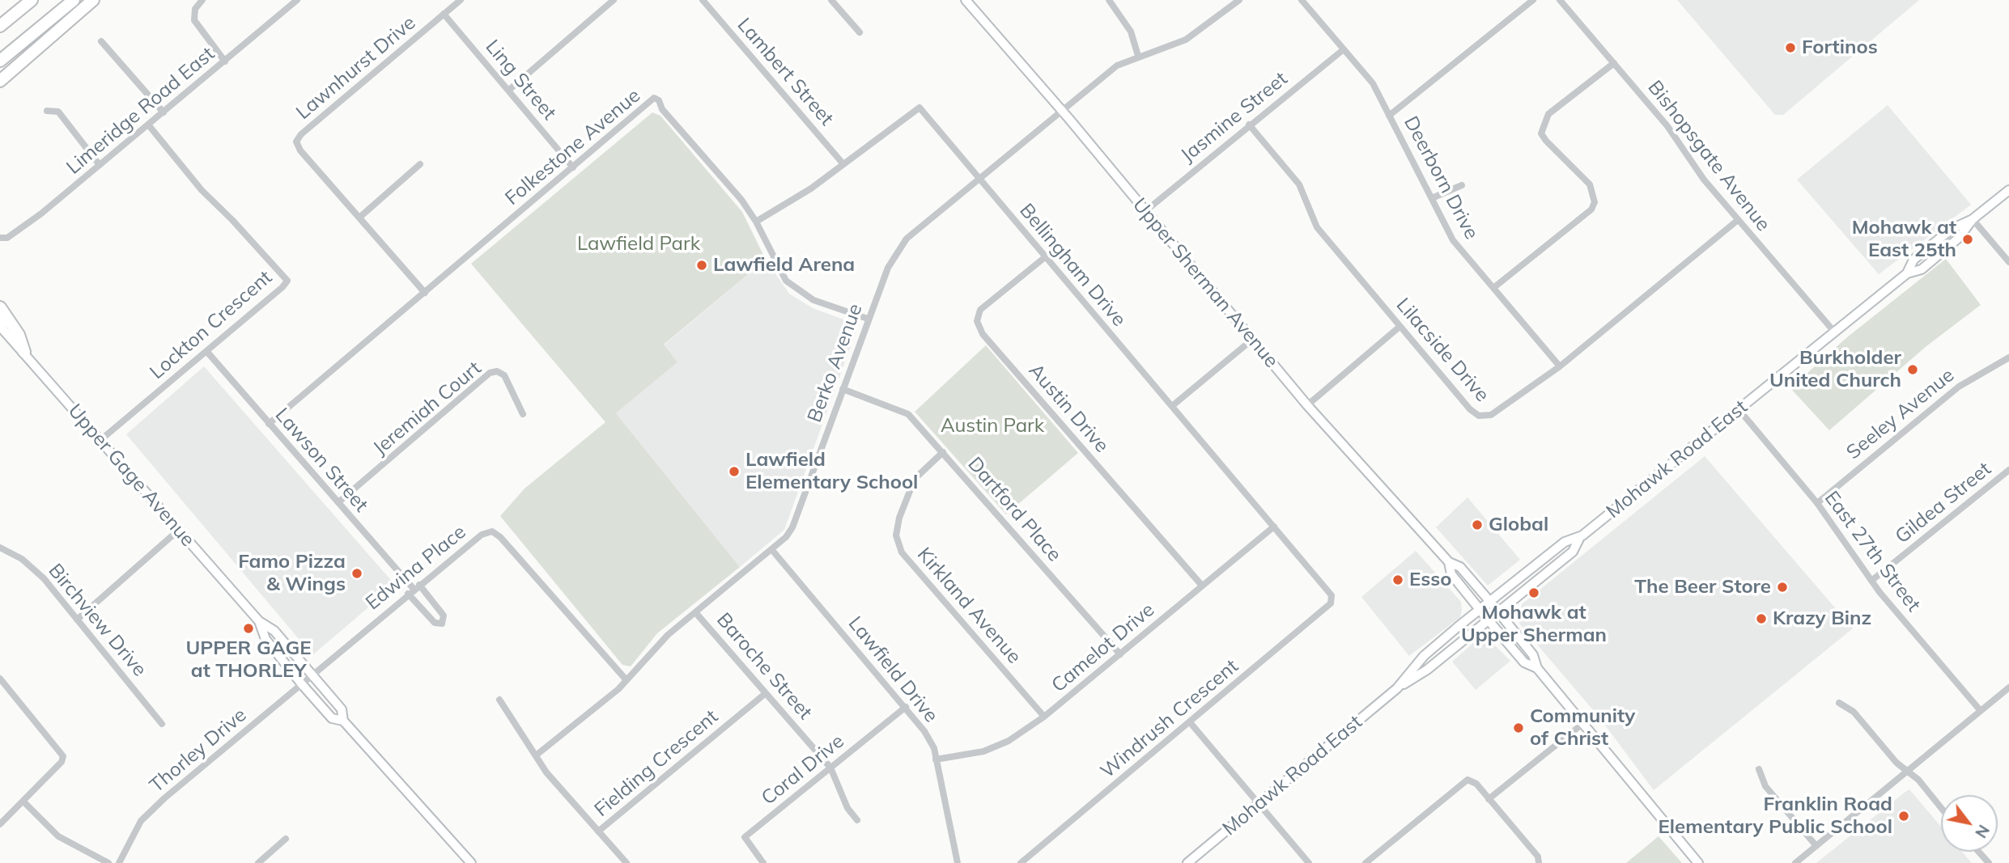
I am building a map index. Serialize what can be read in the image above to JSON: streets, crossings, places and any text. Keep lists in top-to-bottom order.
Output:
{
  "streets": {
    "main road": ["Upper Sherman Avenue", "Mohawk Road East", "Upper Gage Avenue"],
    "street": [
      "Lawnhurst Drive",
      "Lambert Street",
      "Ling Street",
      "Limeridge Road East",
      "Jasmine Street",
      "Folkestone Avenue",
      "Bishopsgate Avenue",
      "Deerborn Drive",
      "Bellingham Drive",
      "Lockton Crescent",
      "Lilacside Drive",
      "Berko Avenue",
      "Jeremiah Court",
      "Austin Drive",
      "Seeley Avenue",
      "Lawson Street",
      "Gildea Street",
      "Dartford Place",
      "East 27th Street",
      "Edwina Place",
      "Kirkland Avenue",
      "Birchview Drive",
      "Camelot Drive",
      "Baroche Street",
      "Lawfield Drive",
      "Windrush Crescent",
      "Thorley Drive",
      "Fielding Crescent",
      "Coral Drive"
    ]
  },
  "crossings": [
    ["Lawnhurst Drive", "Ling Street"],
    ["Lawnhurst Drive", "Folkestone Avenue"],
    ["Lambert Street", "Bellingham Drive"],
    ["Ling Street", "Folkestone Avenue"],
    ["Limeridge Road East", "Lockton Crescent"],
    ["Jasmine Street", "Deerborn Drive"],
    ["Jasmine Street", "Upper Sherman Avenue"],
    ["Jasmine Street", "Lilacside Drive"],
    ["Folkestone Avenue", "Bellingham Drive"],
    ["Folkestone Avenue", "Berko Avenue"],
    ["Folkestone Avenue", "Lawson Street"],
    ["Bishopsgate Avenue", "Lilacside Drive"],
    ["Bishopsgate Avenue", "Mohawk Road East"],
    ["Deerborn Drive", "Lilacside Drive"],
    ["Bellingham Drive", "Berko Avenue"],
    ["Bellingham Drive", "Austin Drive"],
    ["Bellingham Drive", "Camelot Drive"],
    ["Bellingham Drive", "Windrush Crescent"],
    ["Upper Sherman Avenue", "Berko Avenue"],
    ["Upper Sherman Avenue", "Mohawk Road East"],
    ["Lockton Crescent", "Lawson Street"],
    ["Lockton Crescent", "Upper Gage Avenue"],
    ["Berko Avenue", "Dartford Place"],
    ["Berko Avenue", "Edwina Place"],
    ["Berko Avenue", "Baroche Street"],
    ["Berko Avenue", "Lawfield Drive"],
    ["Jeremiah Court", "Lawson Street"],
    ["Austin Drive", "Camelot Drive"],
    ["Seeley Avenue", "East 27th Street"],
    ["Mohawk Road East", "East 27th Street"],
    ["Lawson Street", "Edwina Place"],
    ["Upper Gage Avenue", "Edwina Place"],
    ["Upper Gage Avenue", "Thorley Drive"],
    ["Gildea Street", "East 27th Street"],
    ["Dartford Place", "Kirkland Avenue"],
    ["Dartford Place", "Camelot Drive"],
    ["Edwina Place", "Thorley Drive"],
    ["Kirkland Avenue", "Camelot Drive"],
    ["Camelot Drive", "Lawfield Drive"],
    ["Baroche Street", "Fielding Crescent"],
    ["Baroche Street", "Coral Drive"],
    ["Lawfield Drive", "Coral Drive"]
  ],
  "parks": ["Lawfield Park", "Austin Park"],
  "places": [
    "Fortinos",
    "Mohawk at East 25th",
    "Lawfield Arena",
    "Burkholder United Church",
    "Lawfield Elementary School",
    "Global",
    "Famo Pizza & Wings",
    "Esso",
    "The Beer Store",
    "Mohawk at Upper Sherman",
    "Krazy Binz",
    "UPPER GAGE at THORLEY",
    "Community of Christ",
    "Franklin Road Elementary Public School"
  ],
  "north": "bottom right"
}
